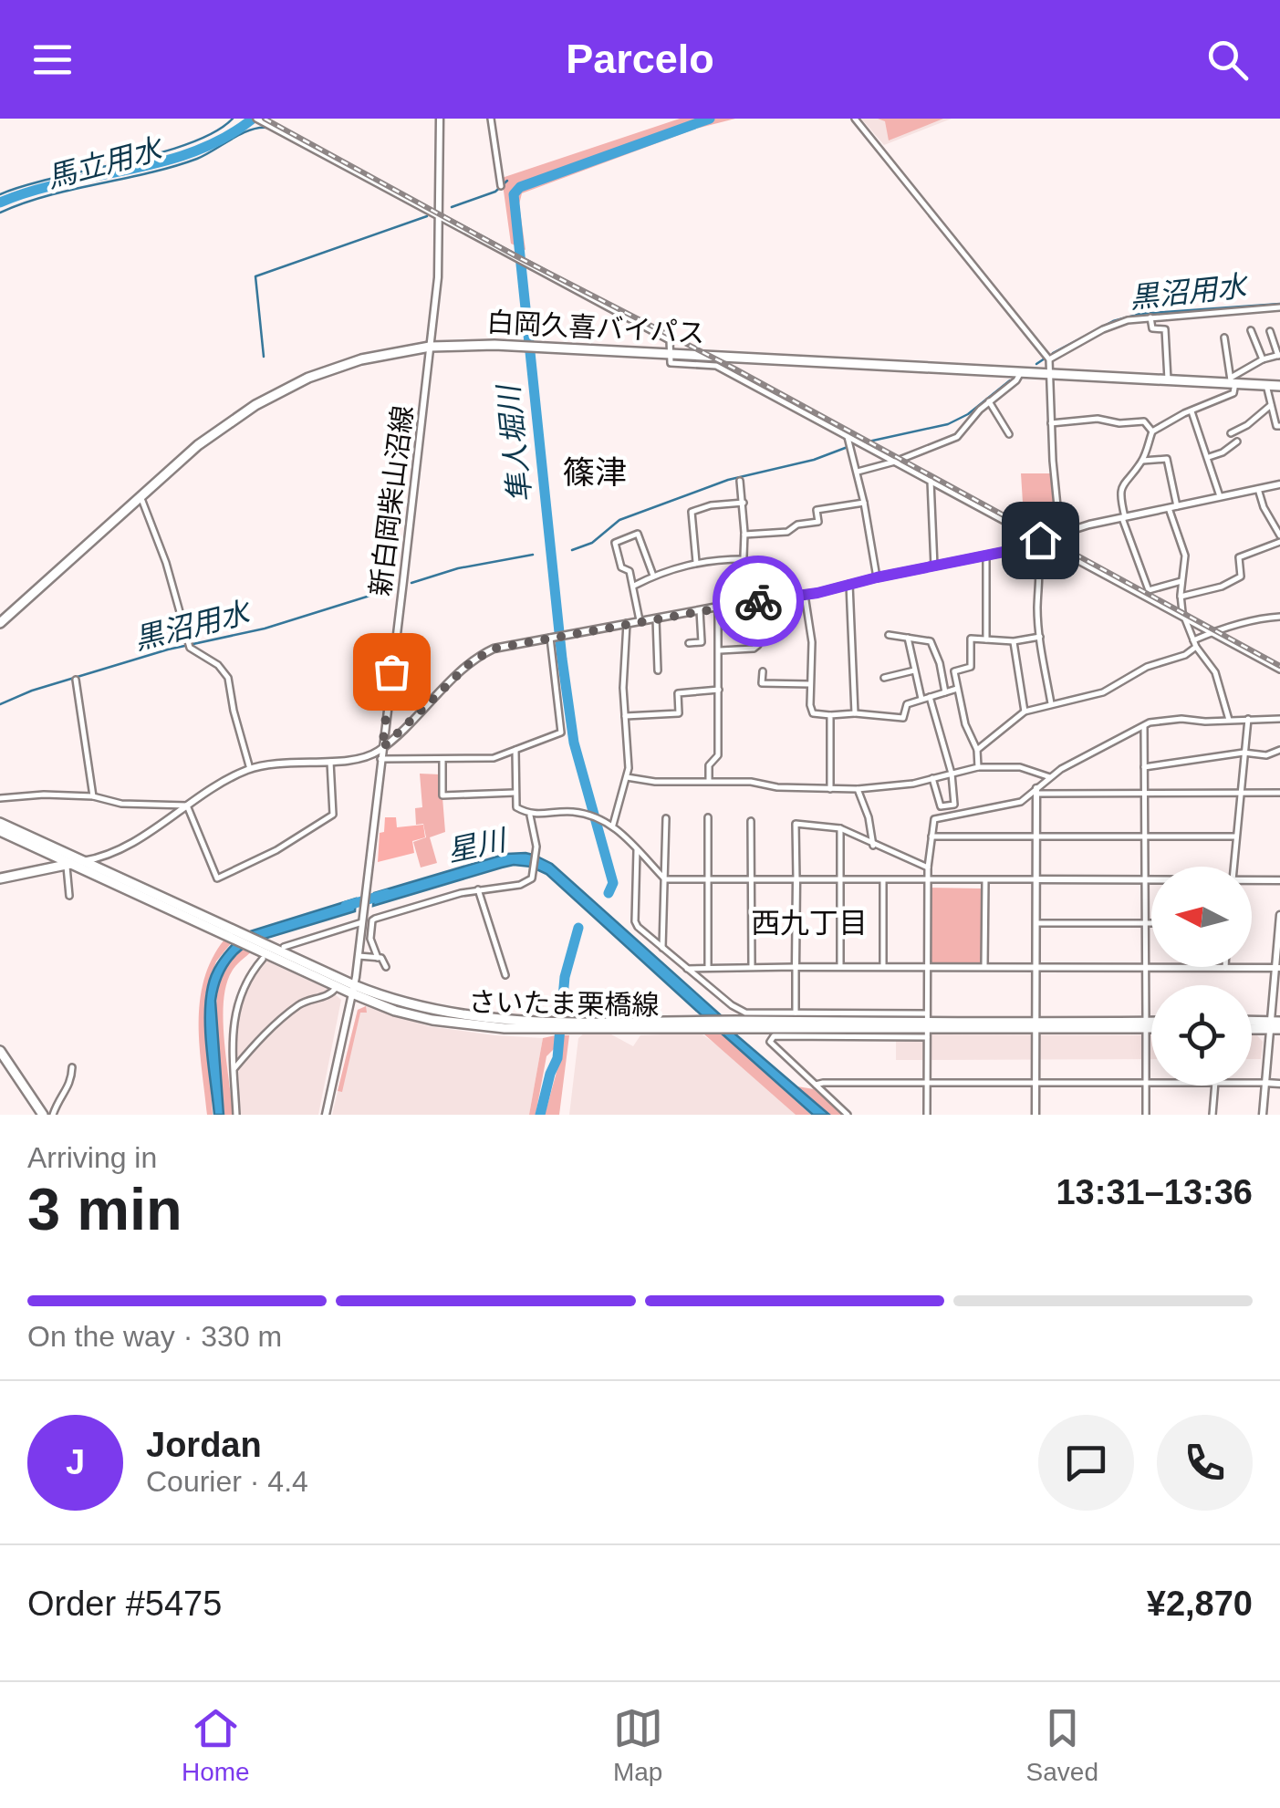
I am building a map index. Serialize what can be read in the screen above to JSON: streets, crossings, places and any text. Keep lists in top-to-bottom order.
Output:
{
  "streets": {
    "main road": ["白岡久喜バイパス", "さいたま栗橋線"],
    "street": ["新白岡柴山沼線"]
  },
  "crossings": [
    ["白岡久喜バイパス", "新白岡柴山沼線"]
  ],
  "districts": ["篠津", "西九丁目"],
  "water": [
    "馬立用水",
    "黒沼用水",
    "隼人堀川",
    "星川"
  ],
  "north": "left",
  "page": {
    "header": "Parcelo",
    "heading": ["3 min", "Arriving in", "13:31–13:36"],
    "panel": [
      "Jordan",
      "Courier · 4.4",
      "Order #5475",
      "¥2,870"
    ],
    "bar": "On the way · 330 m",
    "round": "J",
    "tabs": ["Home", "Map", "Saved"]
  }
}
